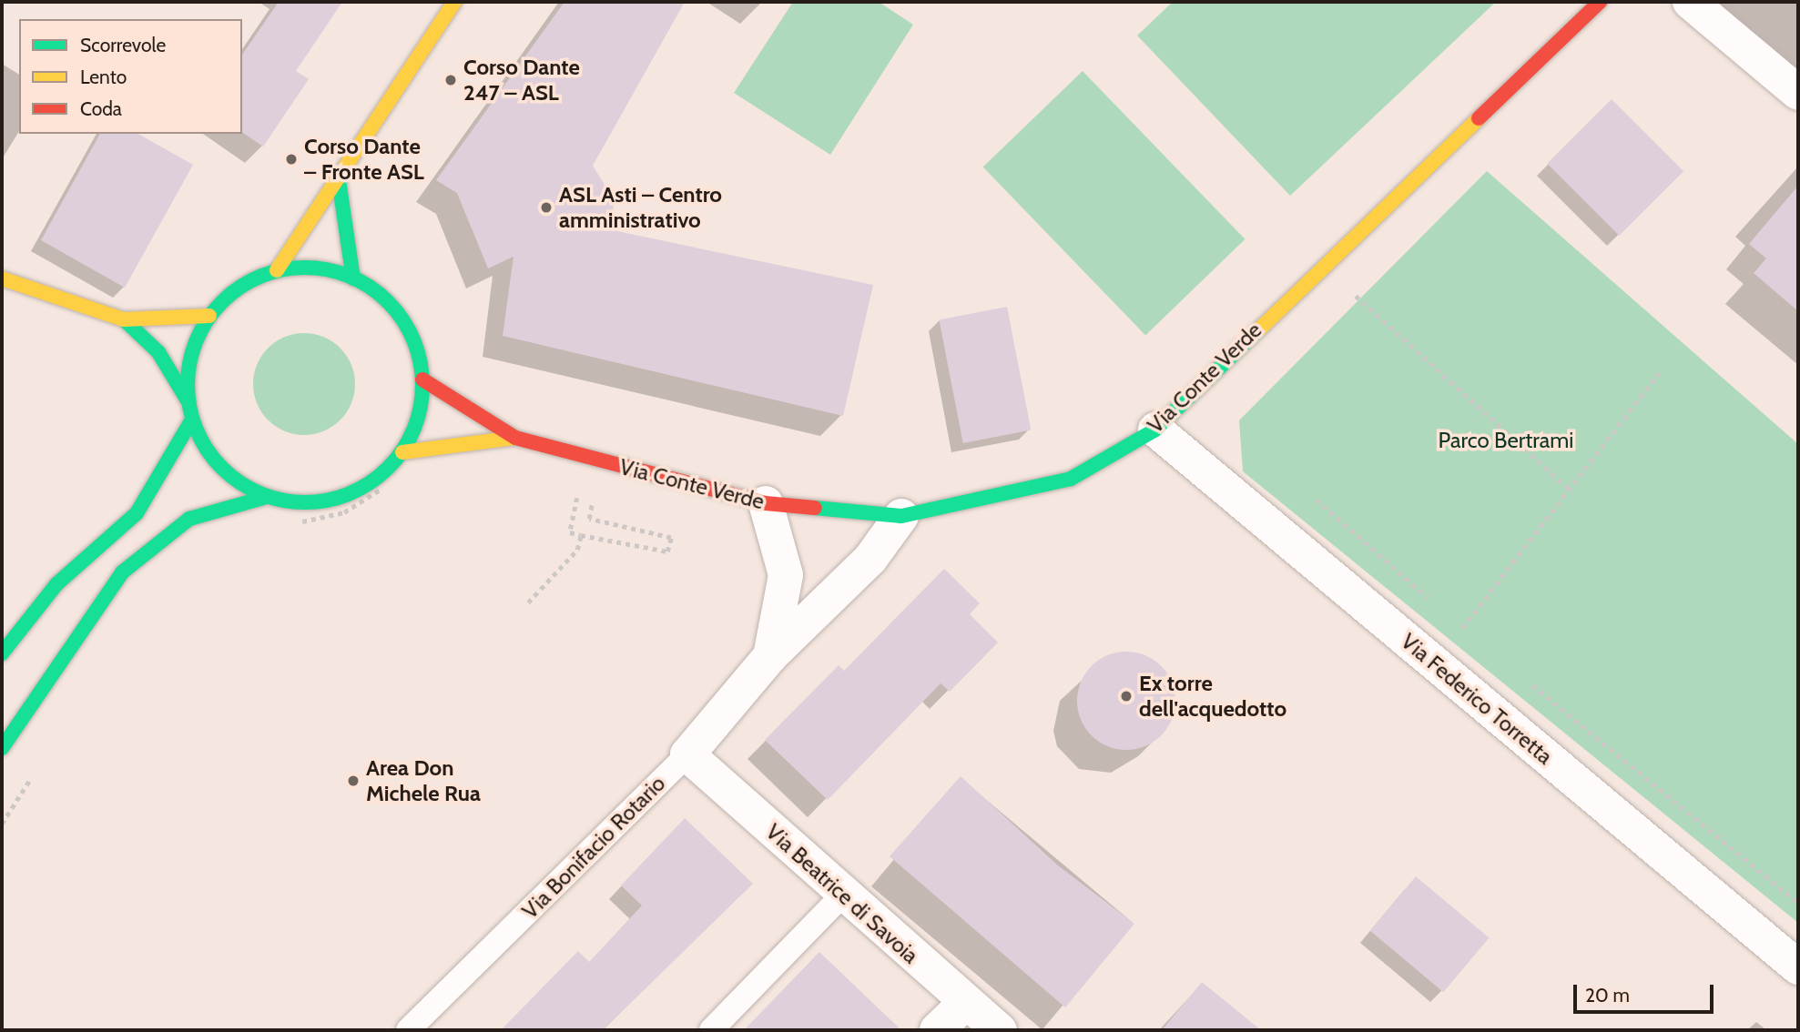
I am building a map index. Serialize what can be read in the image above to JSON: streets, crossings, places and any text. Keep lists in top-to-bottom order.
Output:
{
  "streets": {
    "street": [
      "Via Conte Verde",
      "Via Federico Torretta",
      "Via Bonifacio Rotario",
      "Via Beatrice di Savoia"
    ]
  },
  "crossings": [
    ["Via Conte Verde", "Via Federico Torretta"],
    ["Via Conte Verde", "Via Bonifacio Rotario"],
    ["Via Bonifacio Rotario", "Via Beatrice di Savoia"]
  ],
  "parks": ["Parco Bertrami"],
  "places": [
    "Corso Dante 247 – ASL",
    "Corso Dante – Fronte ASL",
    "ASL Asti – Centro amministrativo",
    "Ex torre dell'acquedotto",
    "Area Don Michele Rua"
  ],
  "legend": ["Scorrevole", "Lento", "Coda"],
  "scale_bar": "20 m"
}
